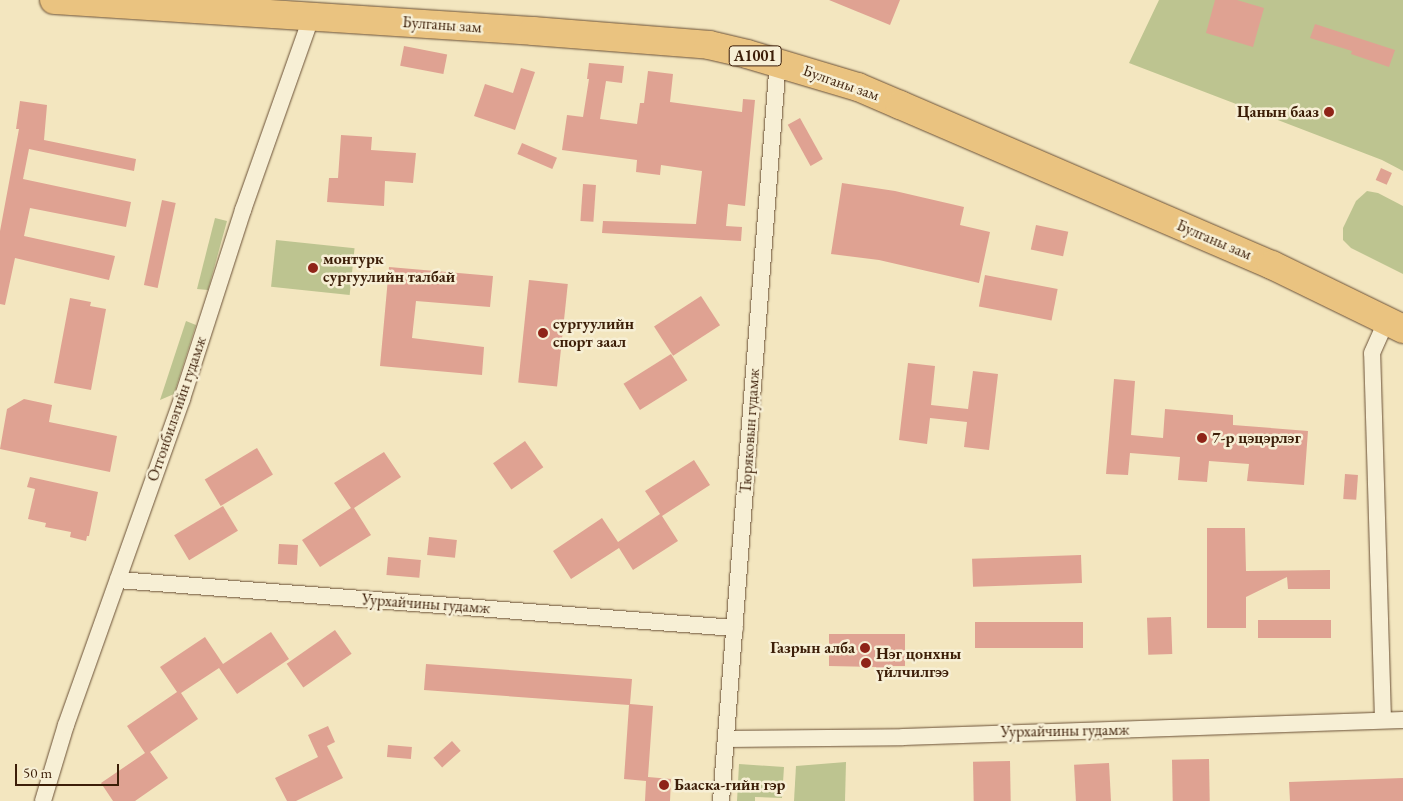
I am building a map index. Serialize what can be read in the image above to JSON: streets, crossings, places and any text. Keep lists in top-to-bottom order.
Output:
{
  "streets": {
    "highway": ["Булганы зам", "A1001"],
    "street": ["Отгонбилэгийн гудамж", "Тюряковын гудамж", "Уурхайчины гудамж"]
  },
  "crossings": [
    ["Булганы зам", "Отгонбилэгийн гудамж"],
    ["Булганы зам", "Тюряковын гудамж"],
    ["Отгонбилэгийн гудамж", "Уурхайчины гудамж"],
    ["Тюряковын гудамж", "Уурхайчины гудамж"]
  ],
  "places": [
    "Цанын бааз",
    "монтурк сургуулийн талбай",
    "сургуулийн спорт заал",
    "7-р цэцэрлэг",
    "Газрын алба",
    "Нэг цонхны үйлчилгээ",
    "Бааска-гийн гэр"
  ],
  "scale_bar": "50 m"
}
